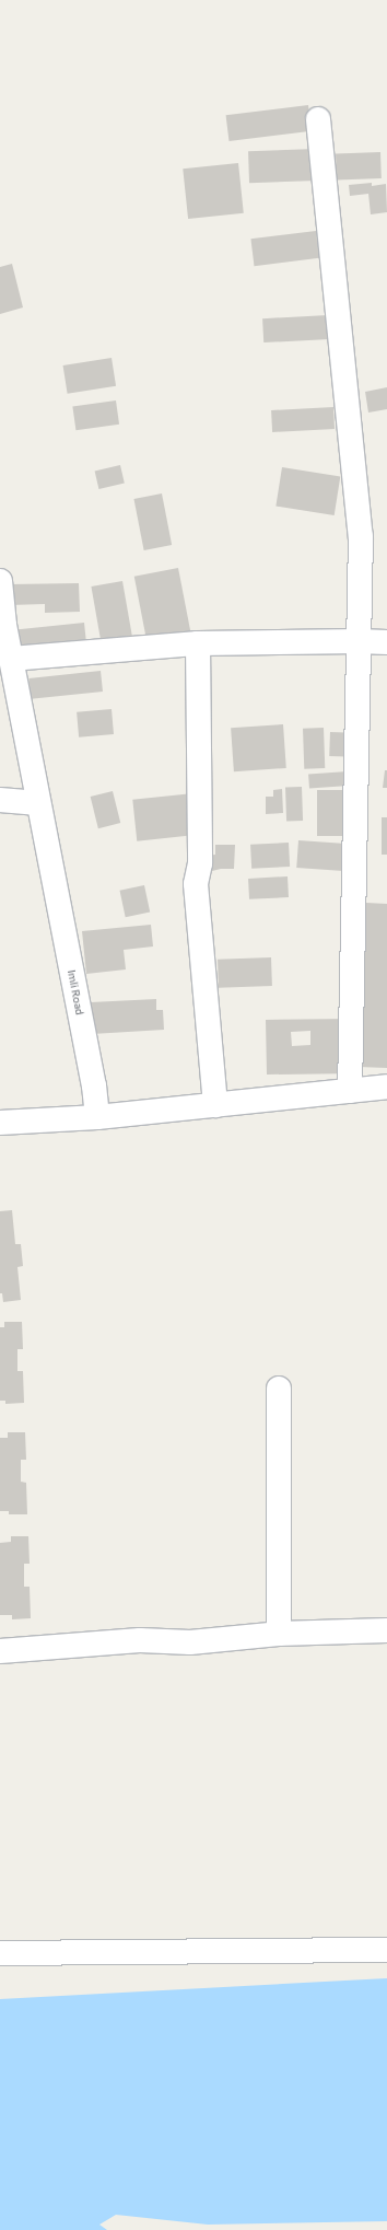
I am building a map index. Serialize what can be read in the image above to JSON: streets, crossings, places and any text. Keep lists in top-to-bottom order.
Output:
{
  "streets": {
    "street": ["Imli Road"]
  }
}
